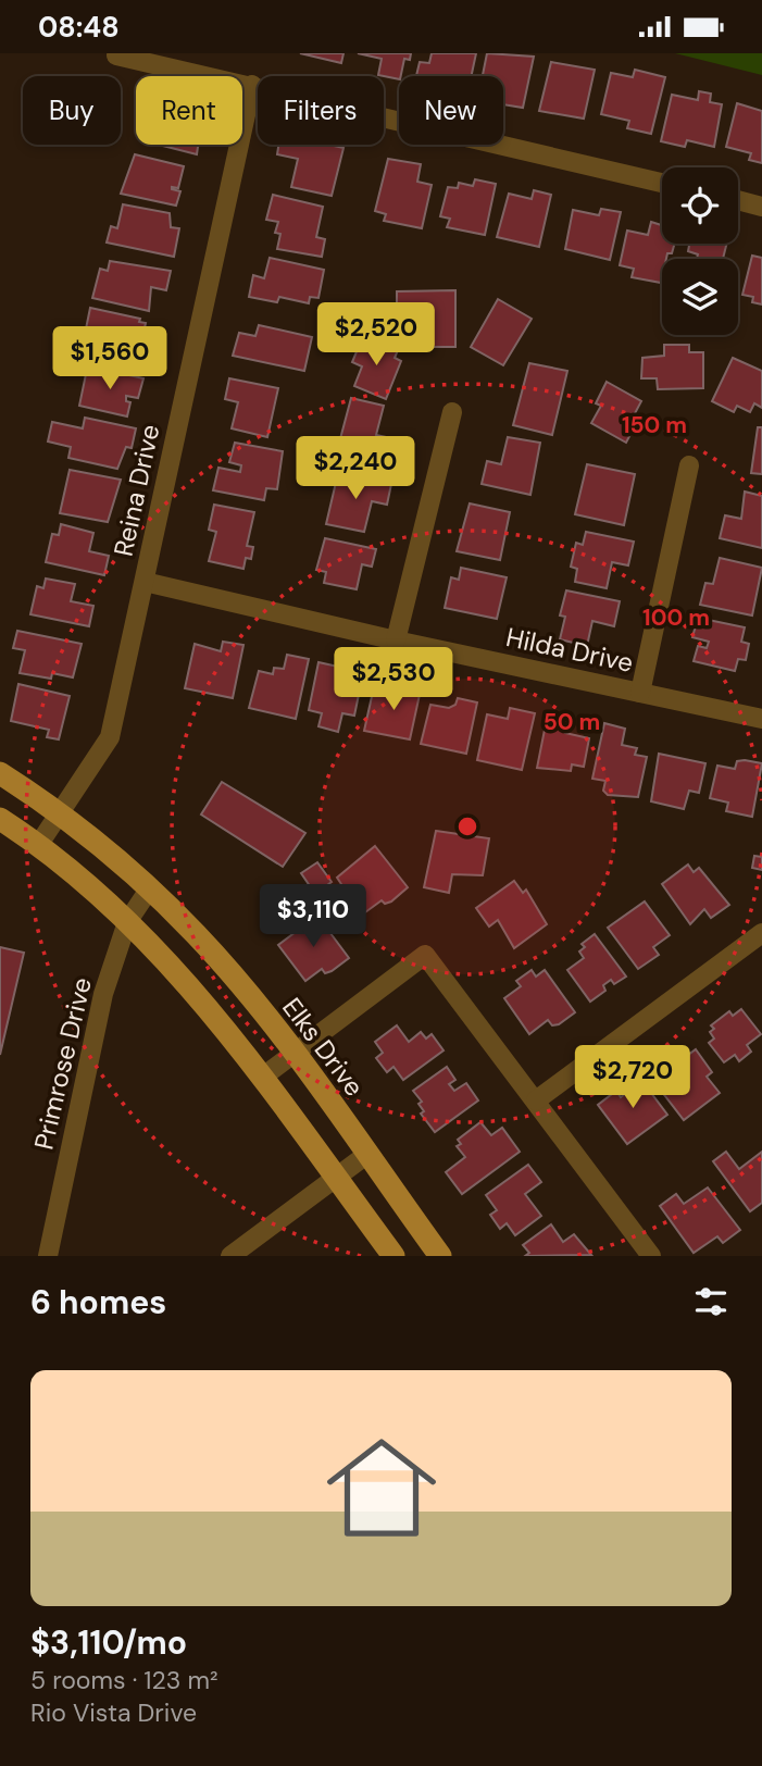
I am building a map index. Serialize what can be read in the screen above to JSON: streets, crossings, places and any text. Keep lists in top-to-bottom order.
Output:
{
  "streets": {
    "main road": ["Elks Drive"],
    "street": ["Reina Drive", "Hilda Drive", "Primrose Drive"]
  },
  "crossings": [
    ["Reina Drive", "Hilda Drive"],
    ["Reina Drive", "Elks Drive"],
    ["Elks Drive", "Primrose Drive"]
  ],
  "page": {
    "status": "08:48",
    "chip": [
      "Buy",
      "Rent",
      "Filters",
      "New"
    ],
    "price": [
      "$2,520",
      "$1,560",
      "$2,240",
      "$2,530",
      "$3,110",
      "$2,720"
    ],
    "heading": "6 homes",
    "list": [
      {
        "name": "$3,110/mo",
        "note": "5 rooms · 123 m² · Rio Vista Drive"
      }
    ]
  },
  "rings": ["150 m", "100 m", "50 m"]
}
